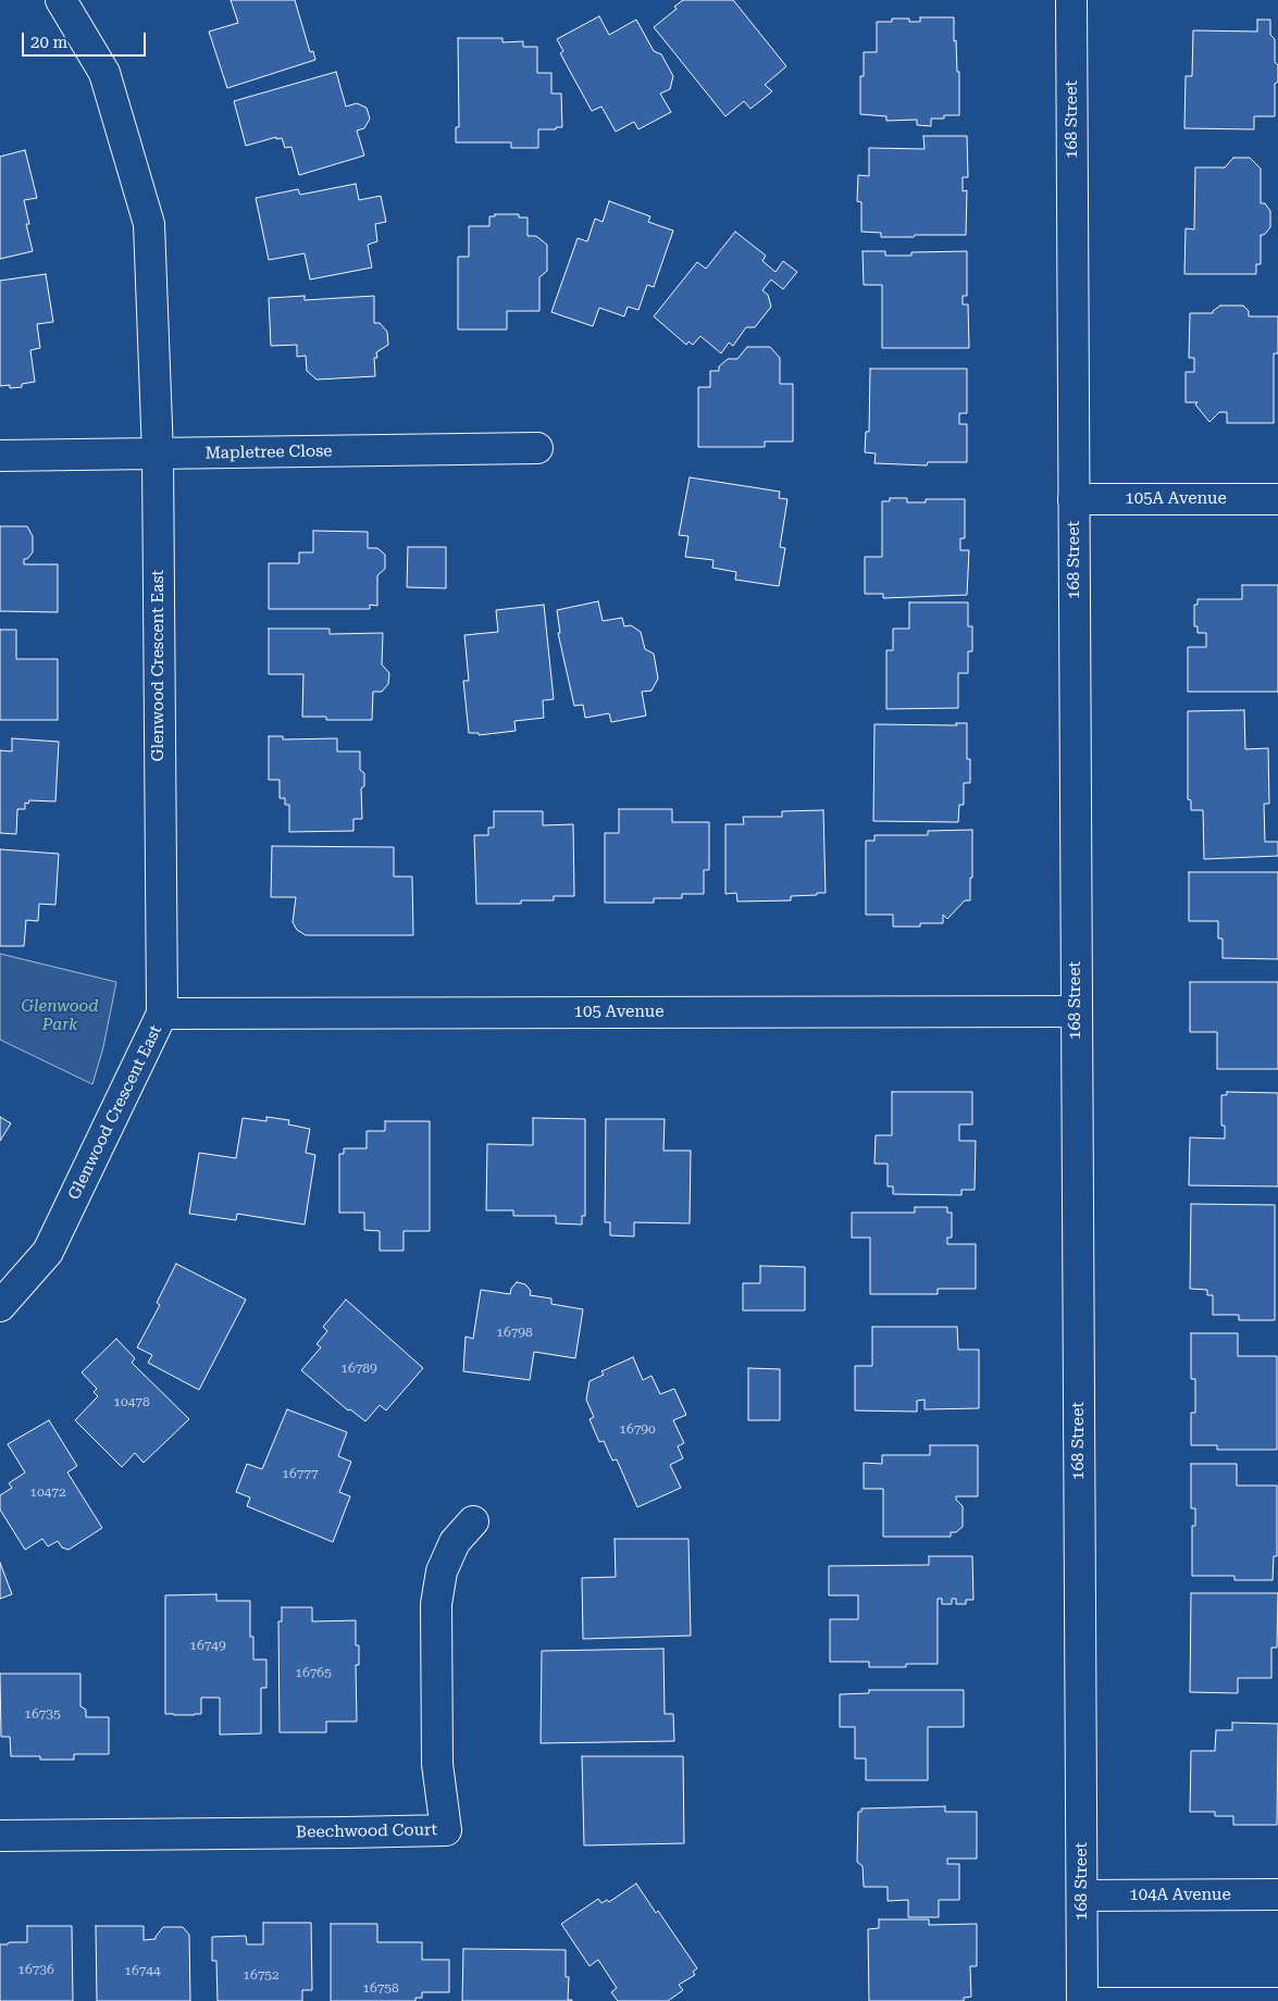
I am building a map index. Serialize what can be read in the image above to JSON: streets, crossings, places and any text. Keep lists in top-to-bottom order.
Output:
{
  "streets": {
    "street": [
      "168 Street",
      "Mapletree Close",
      "105A Avenue",
      "Glenwood Crescent East",
      "105 Avenue",
      "Beechwood Court",
      "104A Avenue"
    ]
  },
  "crossings": [
    ["168 Street", "105A Avenue"],
    ["168 Street", "105 Avenue"],
    ["168 Street", "104A Avenue"],
    ["Mapletree Close", "Glenwood Crescent East"],
    ["Glenwood Crescent East", "105 Avenue"]
  ],
  "parks": ["Glenwood Park"],
  "house_numbers": [
    "16798",
    "16789",
    "10478",
    "16790",
    "16777",
    "10472",
    "16749",
    "16765",
    "16735",
    "16736",
    "16744",
    "16752",
    "16758"
  ],
  "scale_bar": "20 m"
}
